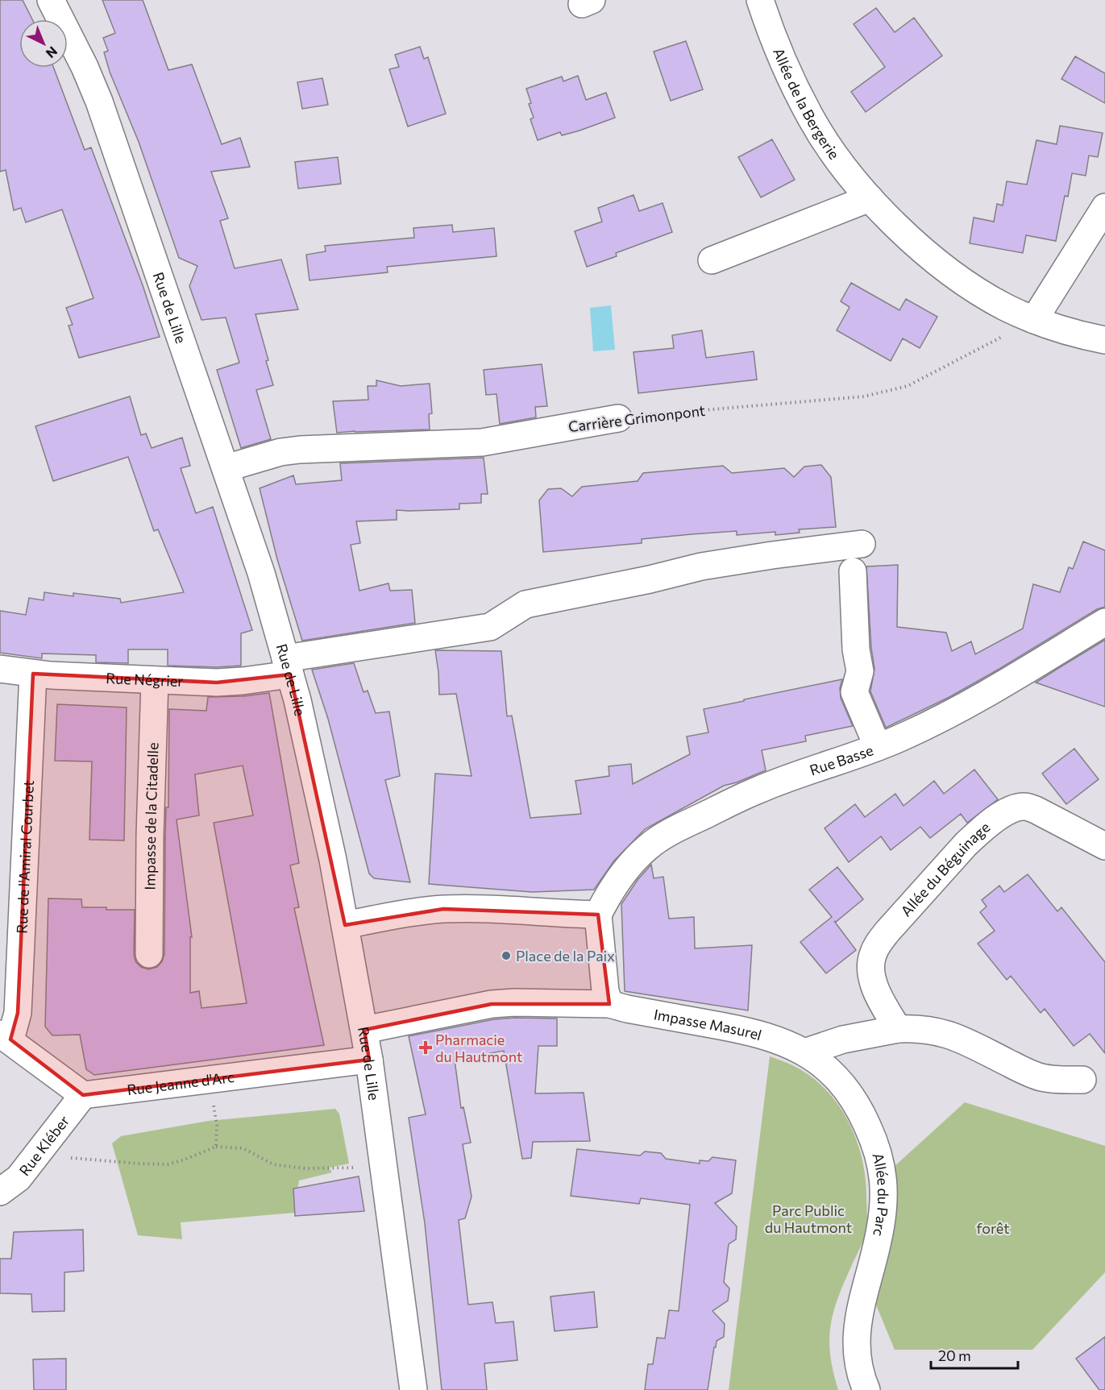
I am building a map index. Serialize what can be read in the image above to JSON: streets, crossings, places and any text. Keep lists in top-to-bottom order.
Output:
{
  "streets": {
    "street": [
      "Allée de la Bergerie",
      "Rue de Lille",
      "Carrière Grimonpont",
      "Rue Négrier",
      "Rue Basse",
      "Impasse de la Citadelle",
      "Rue de l'Amiral Courbet",
      "Allée du Béguinage",
      "Impasse Masurel",
      "Rue Jeanne d'Arc",
      "Rue Kléber",
      "Allée du Parc"
    ]
  },
  "crossings": [
    ["Allée de la Bergerie", "Carrière Grimonpont"],
    ["Rue de Lille", "Carrière Grimonpont"],
    ["Rue de Lille", "Rue Négrier"],
    ["Rue de Lille", "Rue Jeanne d'Arc"],
    ["Rue Négrier", "Impasse de la Citadelle"],
    ["Rue Négrier", "Rue de l'Amiral Courbet"],
    ["Impasse Masurel", "Allée du Parc"],
    ["Rue Jeanne d'Arc", "Rue Kléber"]
  ],
  "parks": ["Parc Public du Hautmont", "forêt"],
  "places": {
    "other": ["Place de la Paix"],
    "health": ["Pharmacie du Hautmont"]
  },
  "scale_bar": "20 m",
  "north": "bottom right"
}
